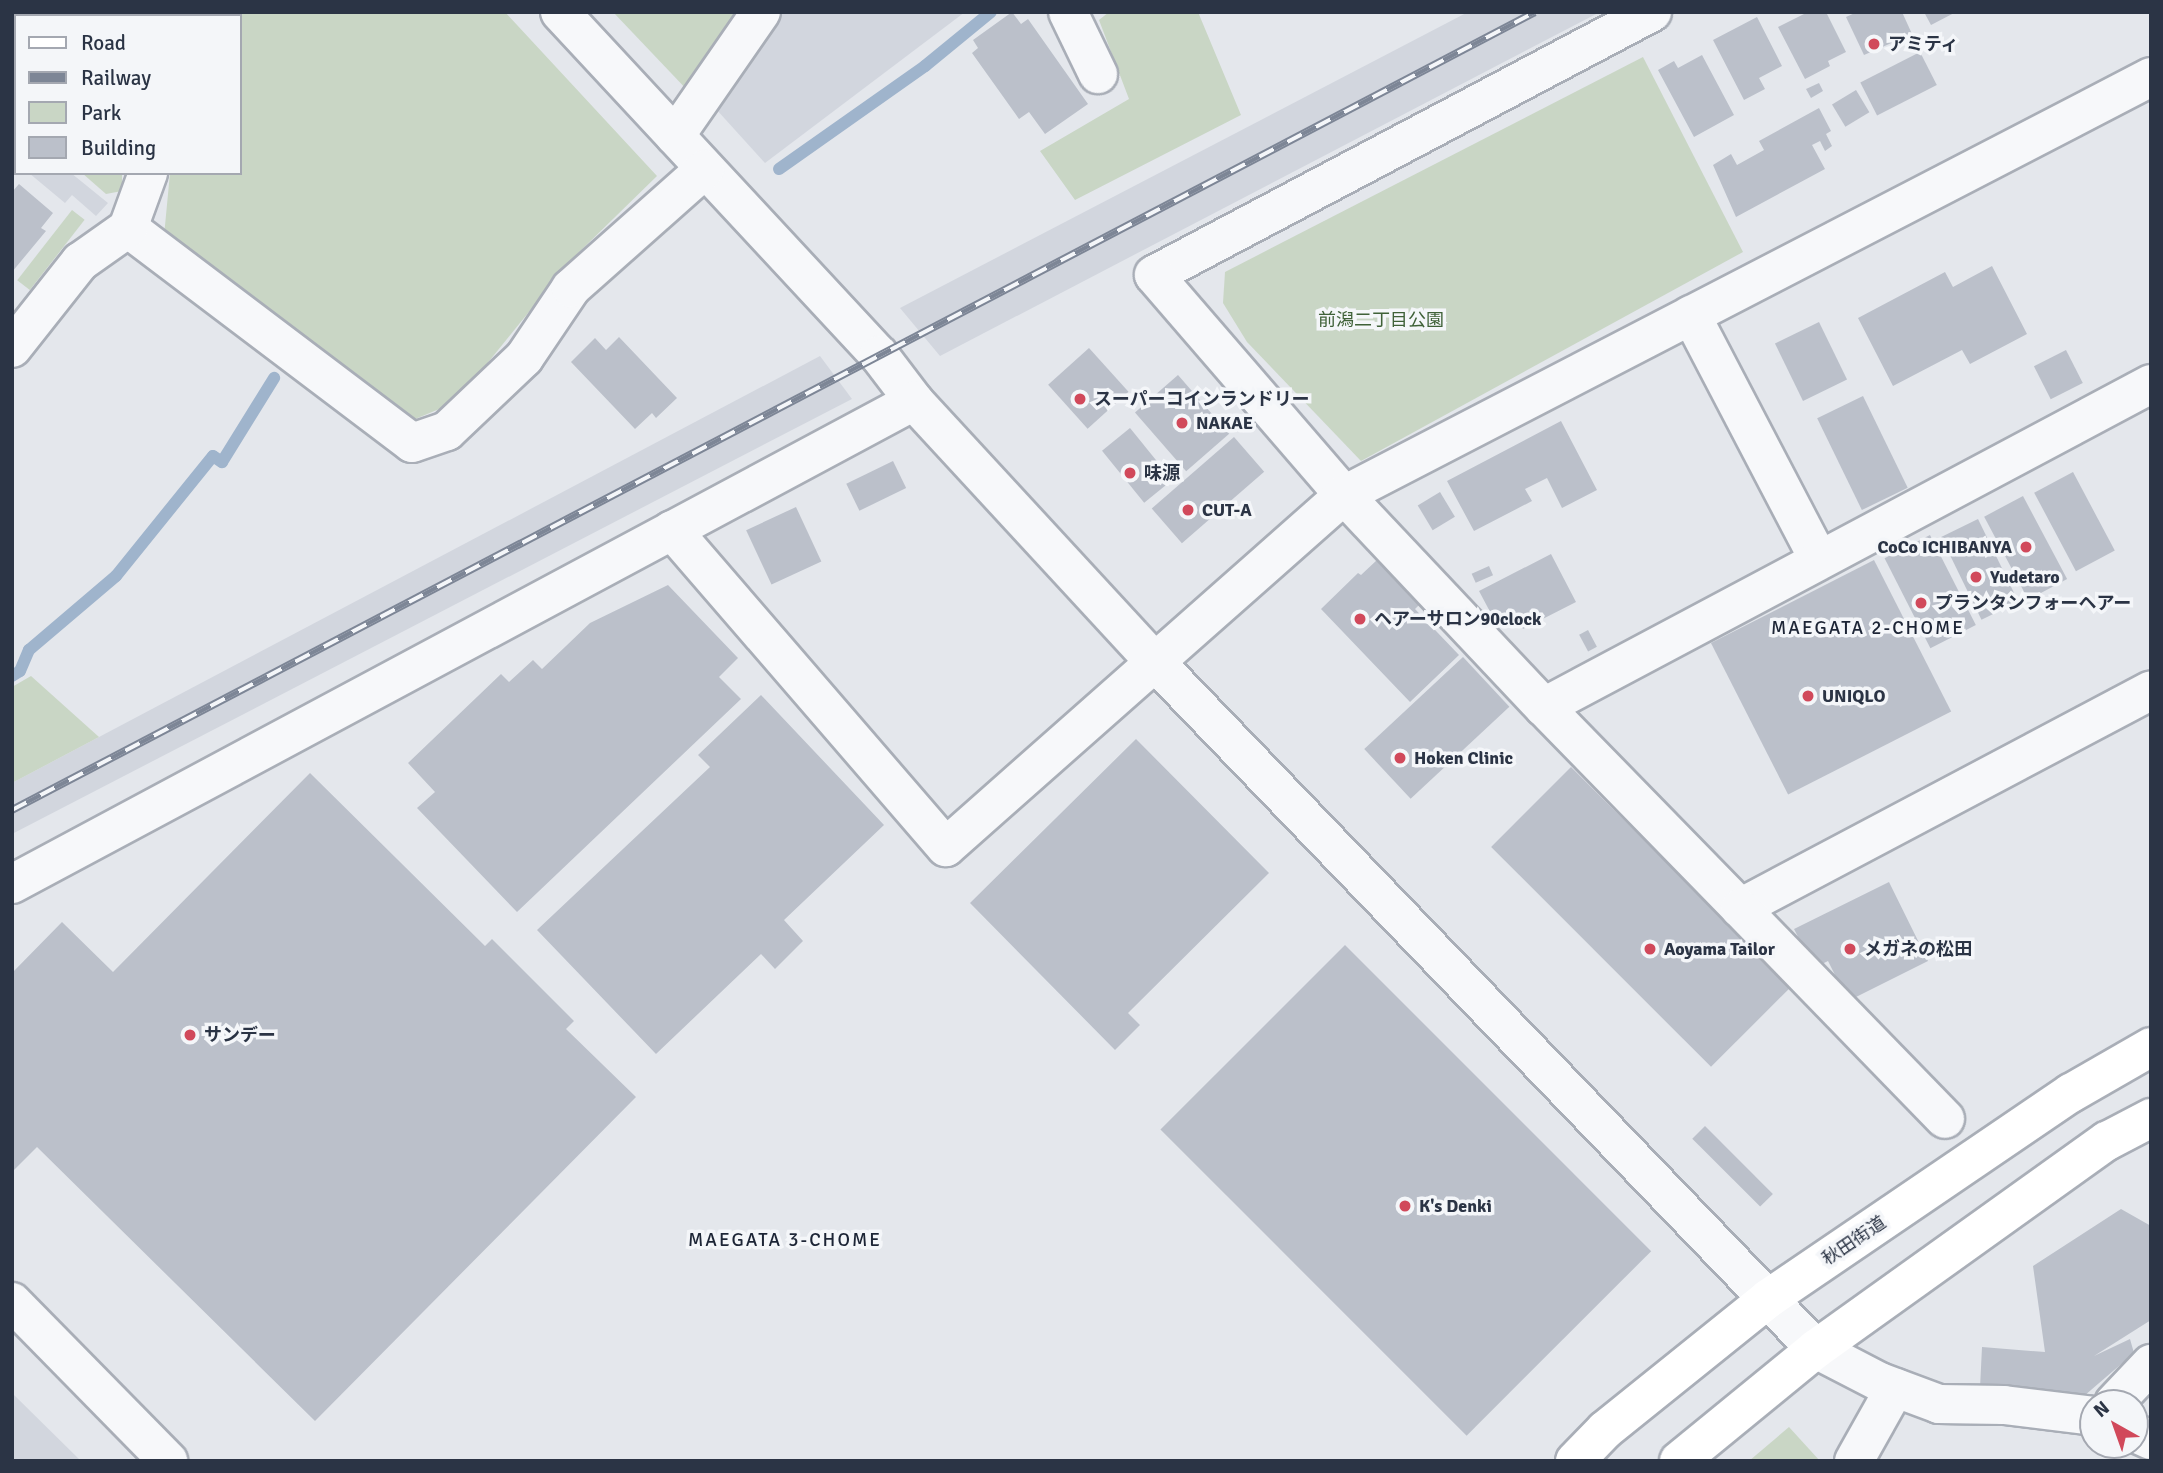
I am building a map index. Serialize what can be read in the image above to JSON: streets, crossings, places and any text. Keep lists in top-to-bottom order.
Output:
{
  "streets": {
    "main road": ["秋田街道"]
  },
  "districts": ["MAEGATA 2-CHOME", "MAEGATA 3-CHOME"],
  "parks": ["前潟二丁目公園"],
  "places": [
    "アミティ",
    "スーパーコインランドリー",
    "NAKAE",
    "味源",
    "CUT-A",
    "CoCo ICHIBANYA",
    "Yudetaro",
    "プランタンフォーヘアー",
    "ヘアーサロン90clock",
    "UNIQLO",
    "Hoken Clinic",
    "Aoyama Tailor",
    "メガネの松田",
    "サンデー",
    "K's Denki"
  ],
  "legend": [
    "Road",
    "Railway",
    "Park",
    "Building"
  ],
  "north": "top left"
}
